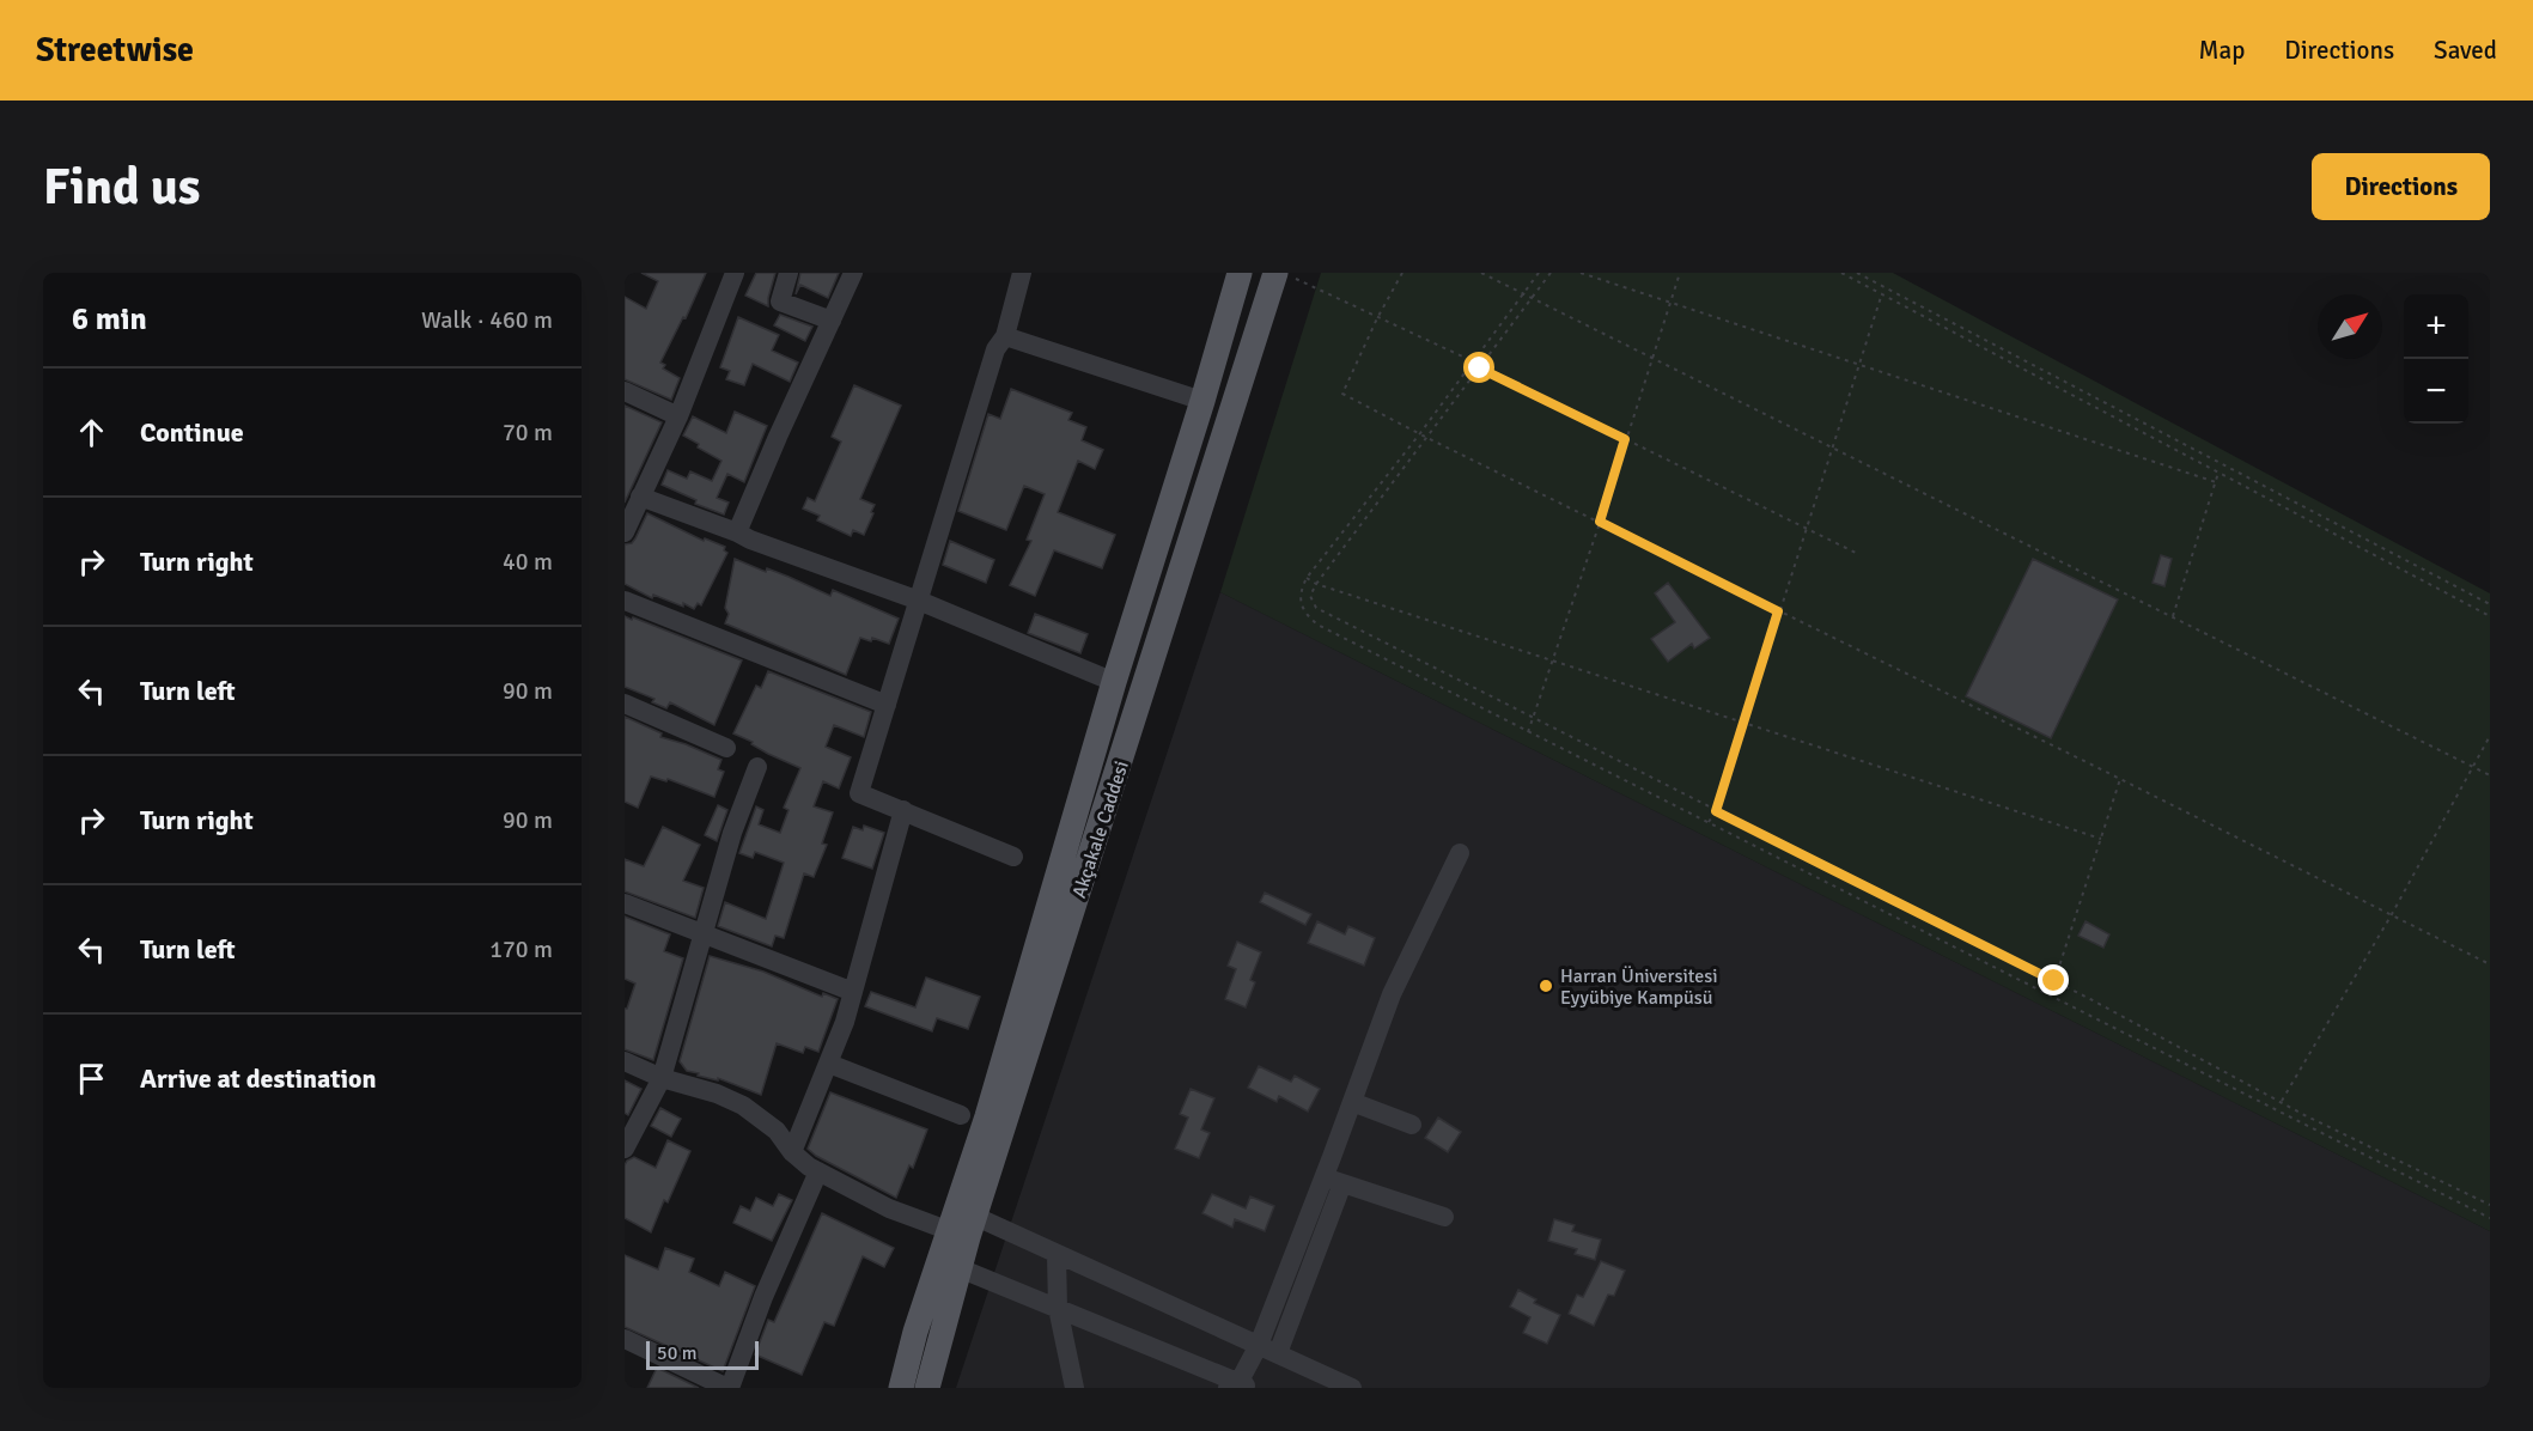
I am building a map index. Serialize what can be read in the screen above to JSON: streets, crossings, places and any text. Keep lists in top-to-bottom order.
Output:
{
  "streets": {
    "main road": ["Akçakale Caddesi"]
  },
  "places": ["Harran Üniversitesi Eyyübiye Kampüsü"],
  "scale_bar": "50 m",
  "north": "top right",
  "page": {
    "header": "Streetwise",
    "nav": ["Map", "Directions", "Saved"],
    "buttons": "Directions",
    "title": "Find us",
    "heading": ["6 min", "Walk · 460 m"],
    "map_buttons": ["+", "−"],
    "list": [
      ["Continue", "70 m"],
      ["Turn right", "40 m"],
      ["Turn left", "90 m"],
      ["Turn right", "90 m"],
      ["Turn left", "170 m"],
      "Arrive at destination"
    ],
    "scale": "50 m"
  }
}
